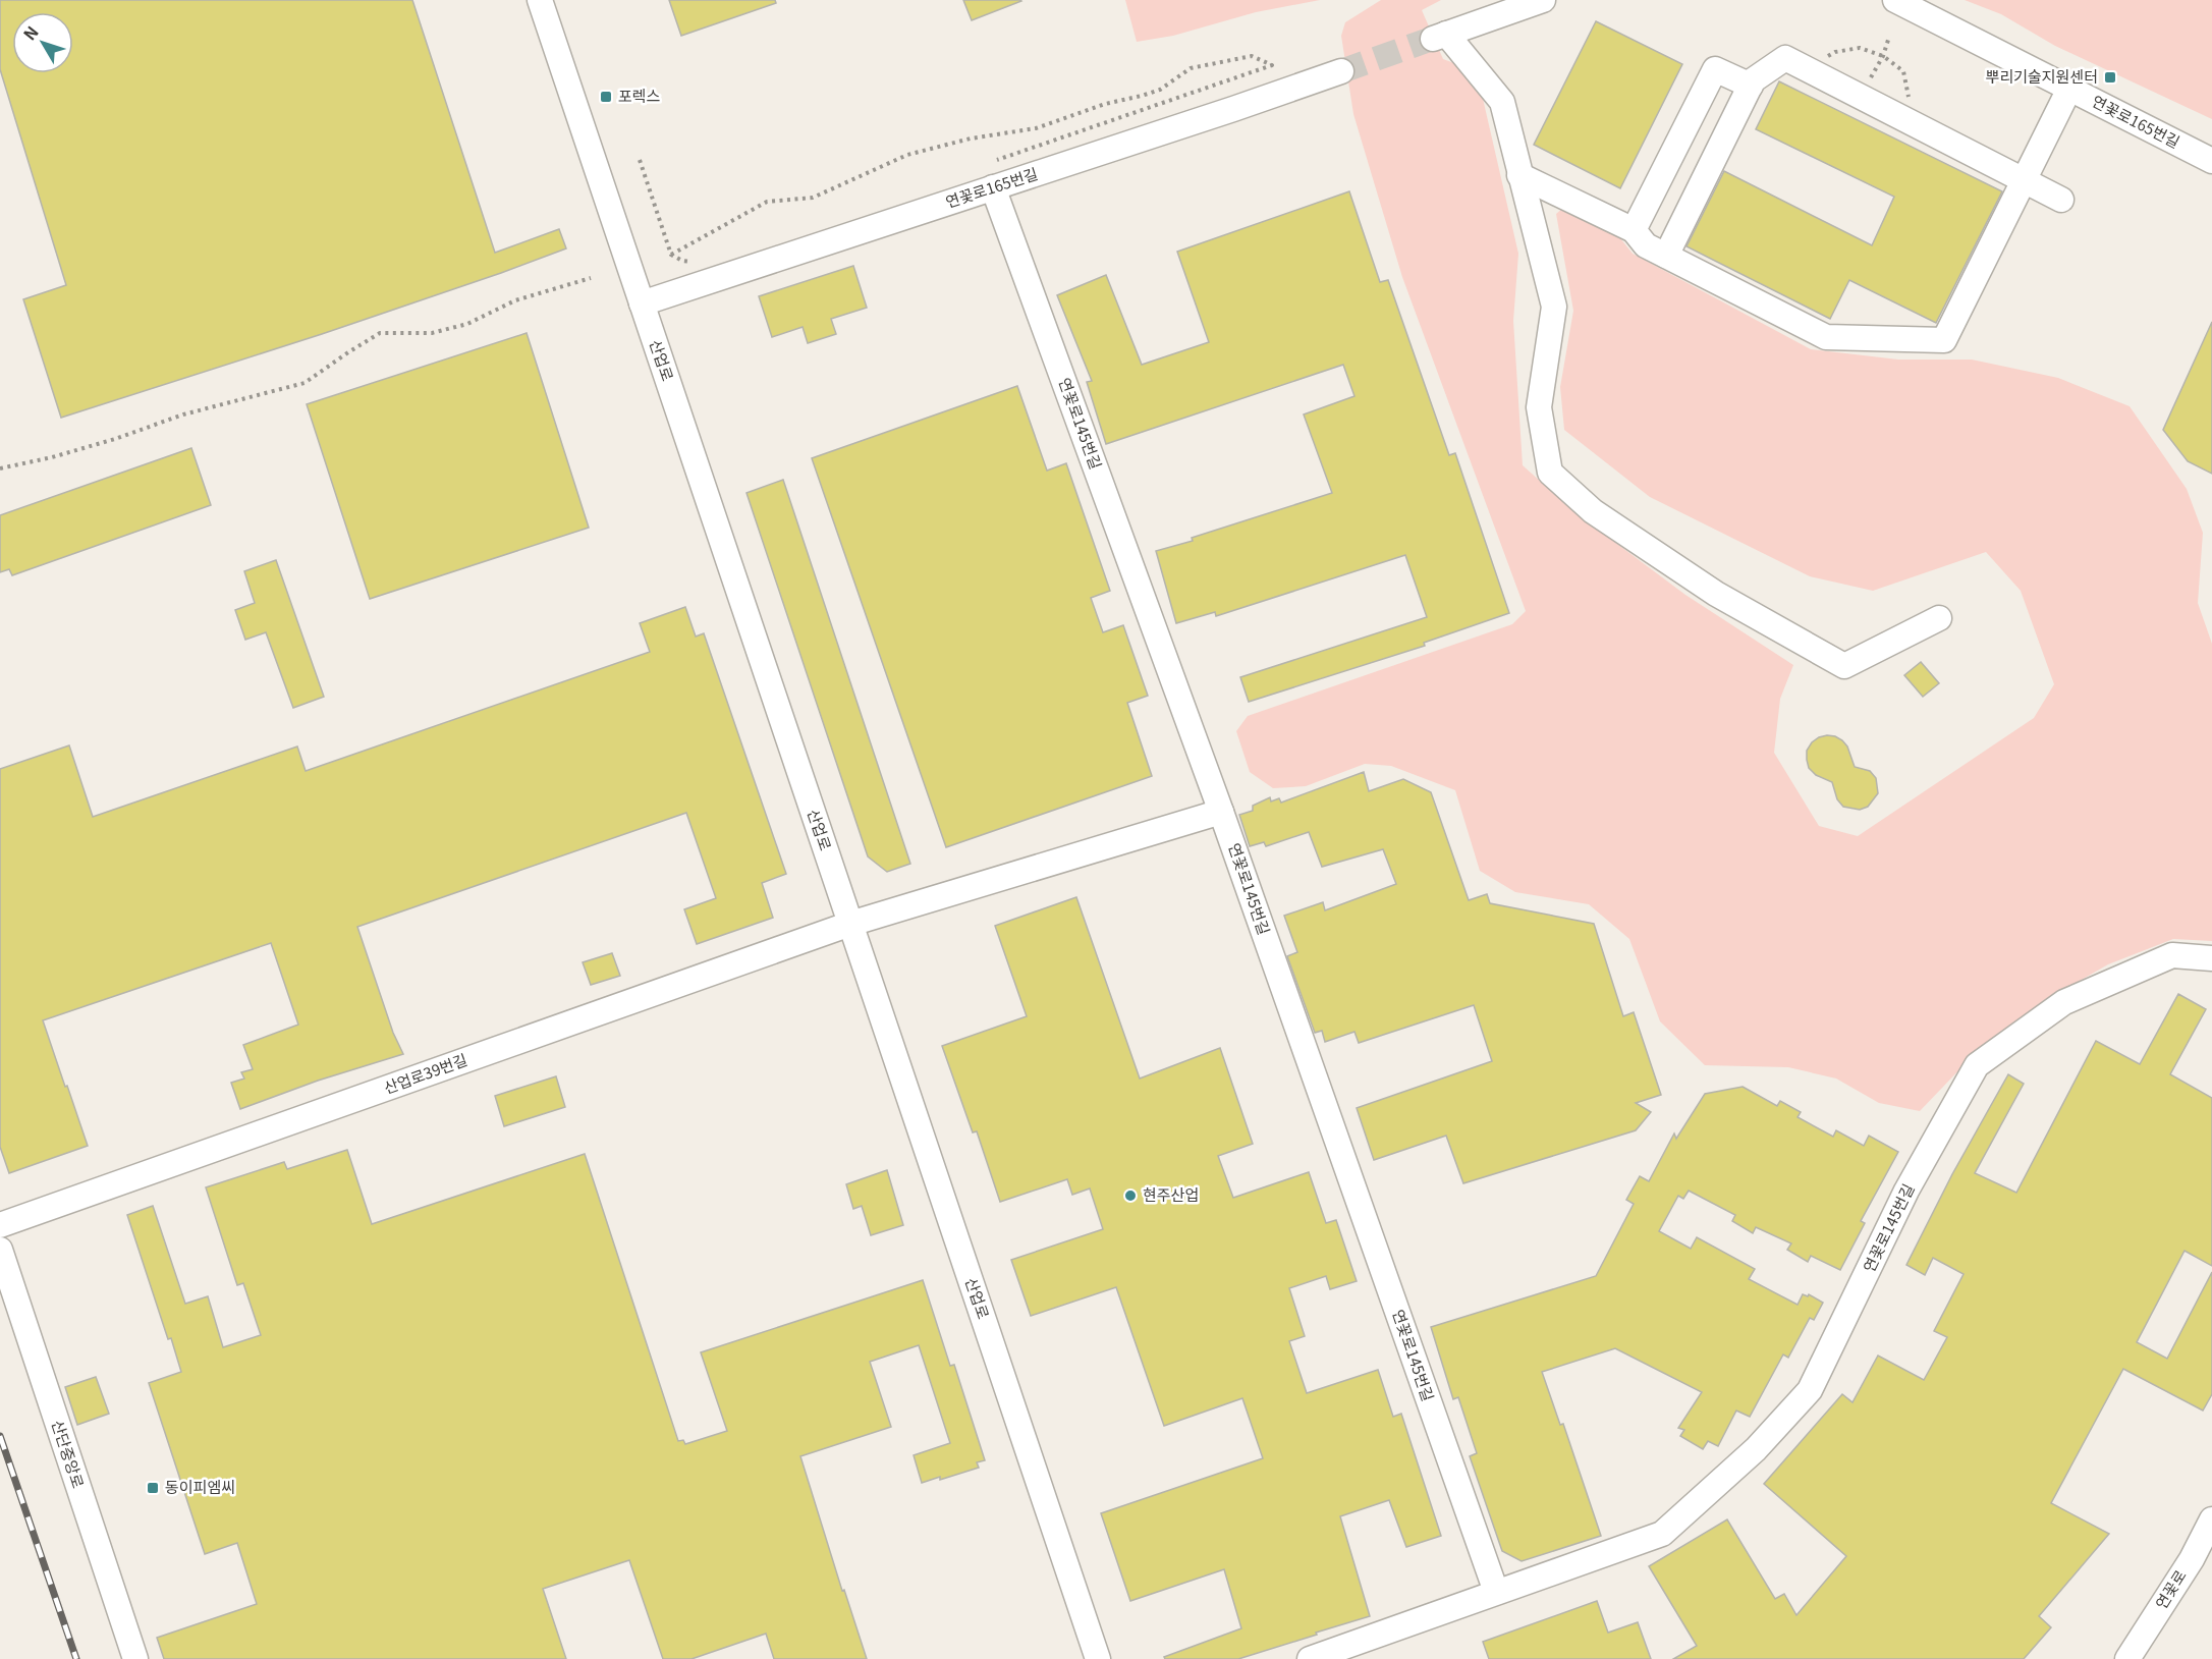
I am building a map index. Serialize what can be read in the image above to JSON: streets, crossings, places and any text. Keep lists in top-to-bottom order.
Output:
{
  "streets": {
    "street": [
      "연꽃로165번길",
      "산업로",
      "연꽃로145번길",
      "산업로39번길",
      "산단중앙로",
      "연꽃로"
    ]
  },
  "crossings": [
    ["연꽃로165번길", "산업로"],
    ["연꽃로165번길", "연꽃로145번길"],
    ["산업로", "산업로39번길"],
    ["연꽃로145번길", "산업로39번길"]
  ],
  "places": {
    "transit": ["뿌리기술지원센터", "포렉스", "동이피엠씨"],
    "other": ["현주산업"]
  },
  "north": "top left"
}
